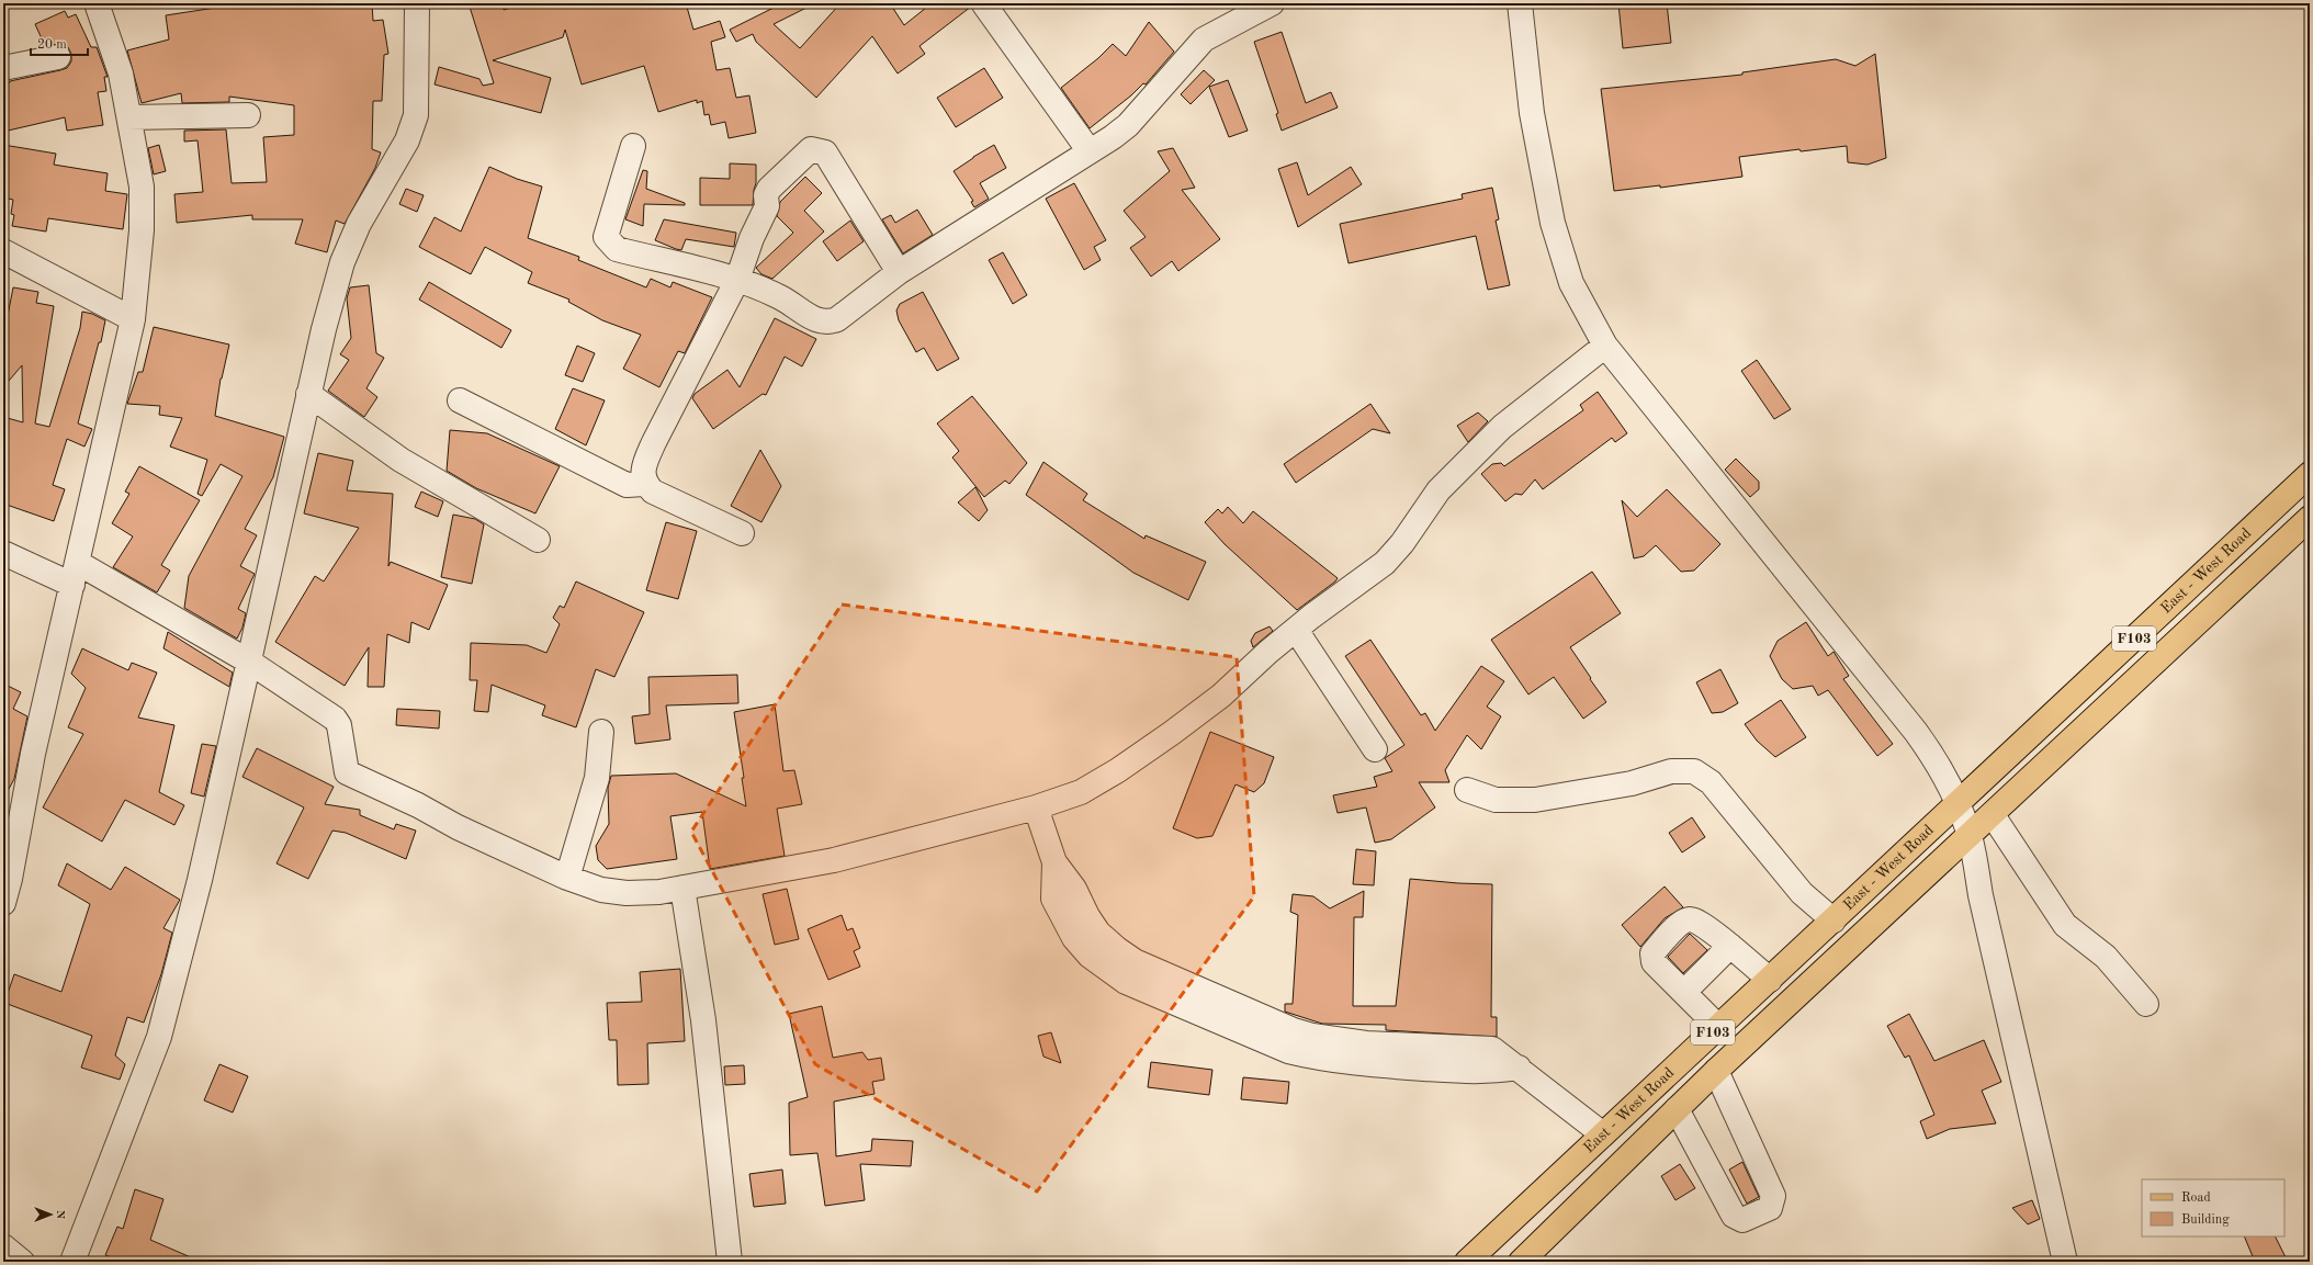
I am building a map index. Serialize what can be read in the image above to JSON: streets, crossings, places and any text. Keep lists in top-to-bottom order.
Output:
{
  "streets": {
    "main road": ["East - West Road", "F103"]
  },
  "legend": ["Road", "Building"],
  "scale_bar": "20 m",
  "north": "right"
}
